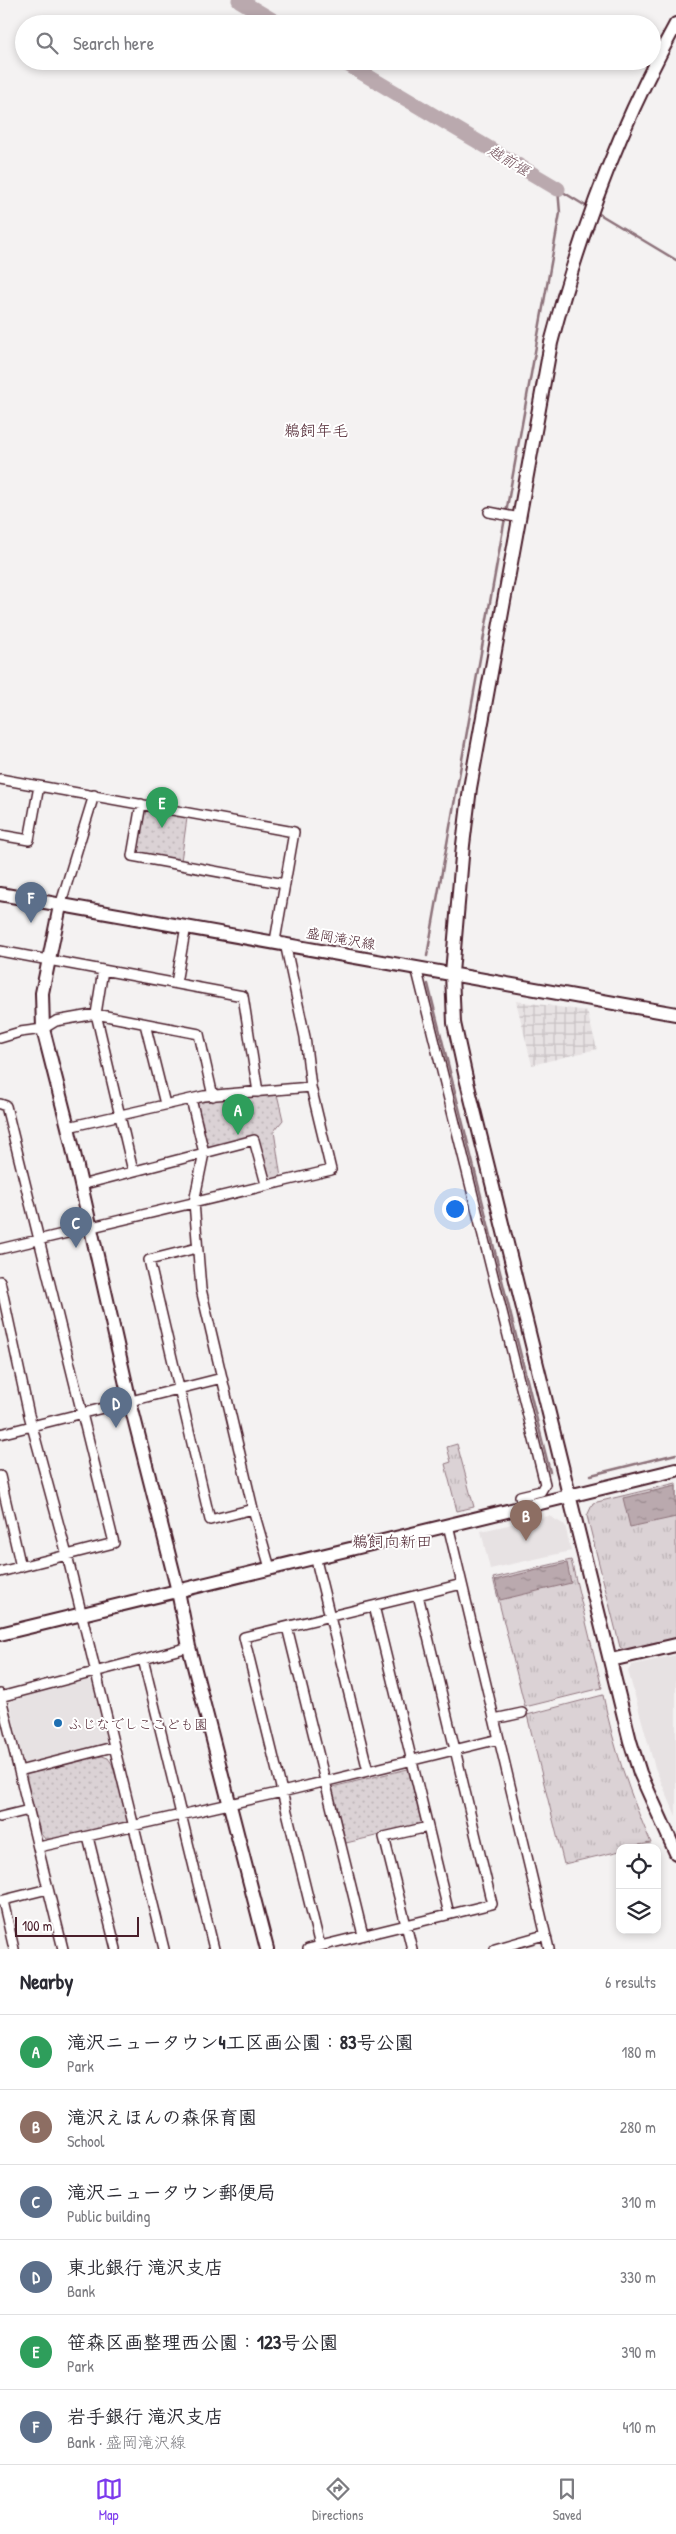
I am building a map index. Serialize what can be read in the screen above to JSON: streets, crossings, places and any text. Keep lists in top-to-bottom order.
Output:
{
  "streets": {
    "street": ["盛岡滝沢線"]
  },
  "districts": ["鵜飼年毛", "鵜飼向新田"],
  "water": ["越前堰"],
  "places": ["ふじなでしここども園"],
  "scale_bar": "100 m",
  "page": {
    "search": "Search here",
    "pins": [
      "E",
      "F",
      "A",
      "C",
      "D",
      "B"
    ],
    "scale": "100 m",
    "heading": ["Nearby", "6 results"],
    "list": [
      {
        "mark": "A",
        "name": "滝沢ニュータウン4工区画公園：83号公園",
        "note": "Park",
        "value": "180 m"
      },
      {
        "mark": "B",
        "name": "滝沢えほんの森保育園",
        "note": "School",
        "value": "280 m"
      },
      {
        "mark": "C",
        "name": "滝沢ニュータウン郵便局",
        "note": "Public building",
        "value": "310 m"
      },
      {
        "mark": "D",
        "name": "東北銀行 滝沢支店",
        "note": "Bank",
        "value": "330 m"
      },
      {
        "mark": "E",
        "name": "笹森区画整理西公園：123号公園",
        "note": "Park",
        "value": "390 m"
      },
      {
        "mark": "F",
        "name": "岩手銀行 滝沢支店",
        "note": "Bank · 盛岡滝沢線",
        "value": "410 m"
      }
    ],
    "nav": ["Map", "Directions", "Saved"]
  }
}
